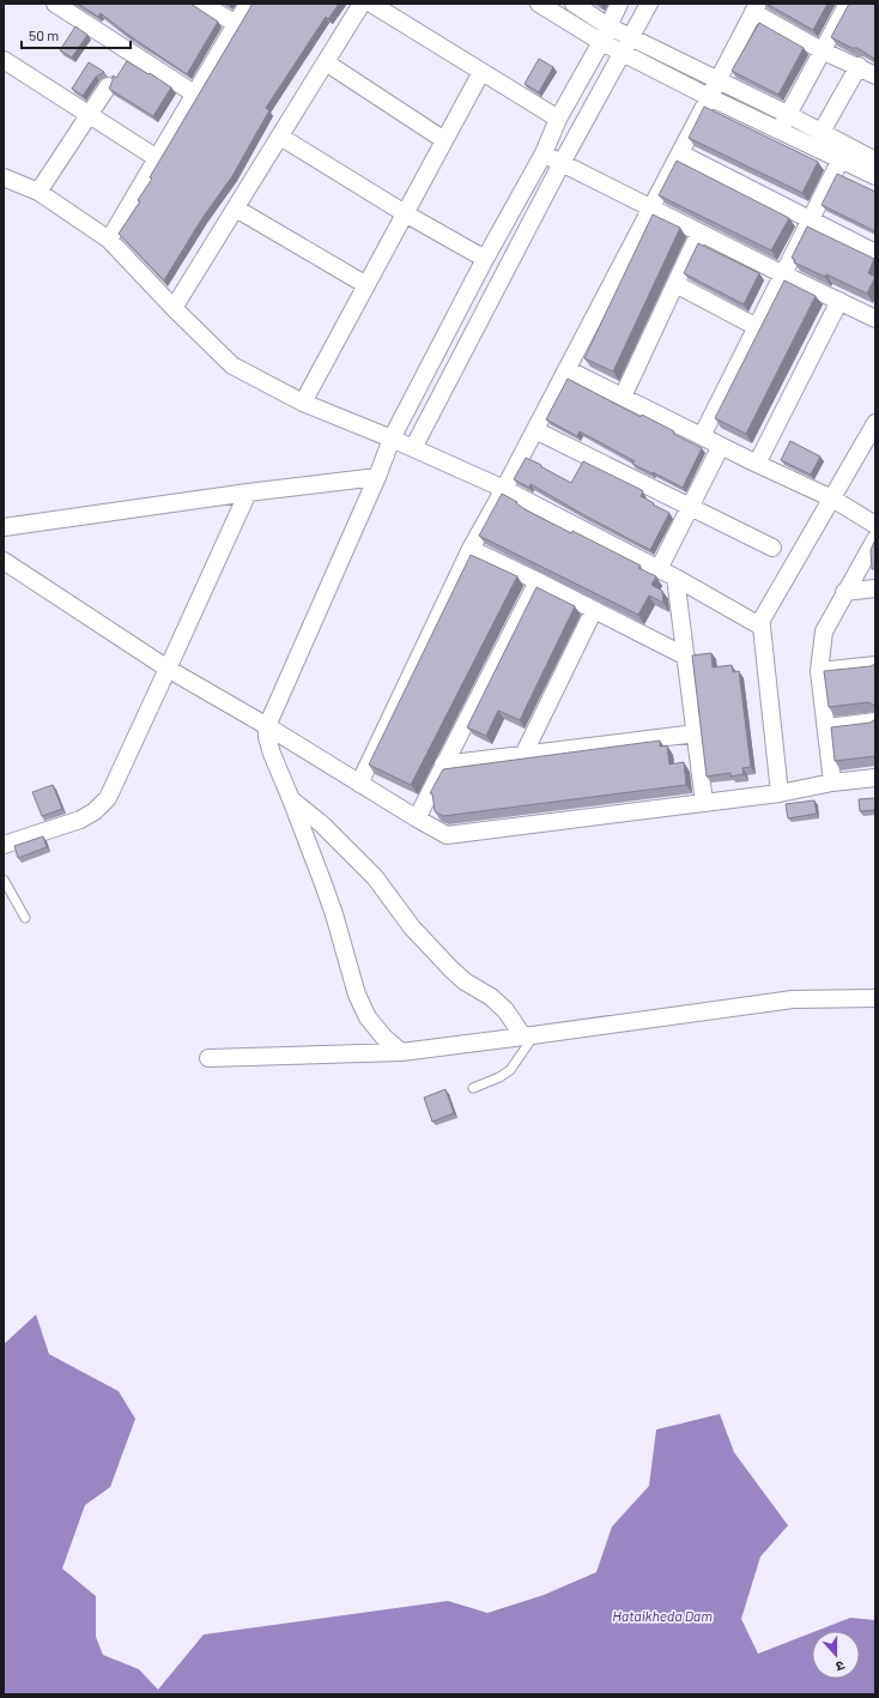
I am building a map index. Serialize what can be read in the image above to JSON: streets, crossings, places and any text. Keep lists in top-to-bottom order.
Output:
{
  "water": ["Hataikheda Dam"],
  "scale_bar": "50 m",
  "north": "bottom"
}
